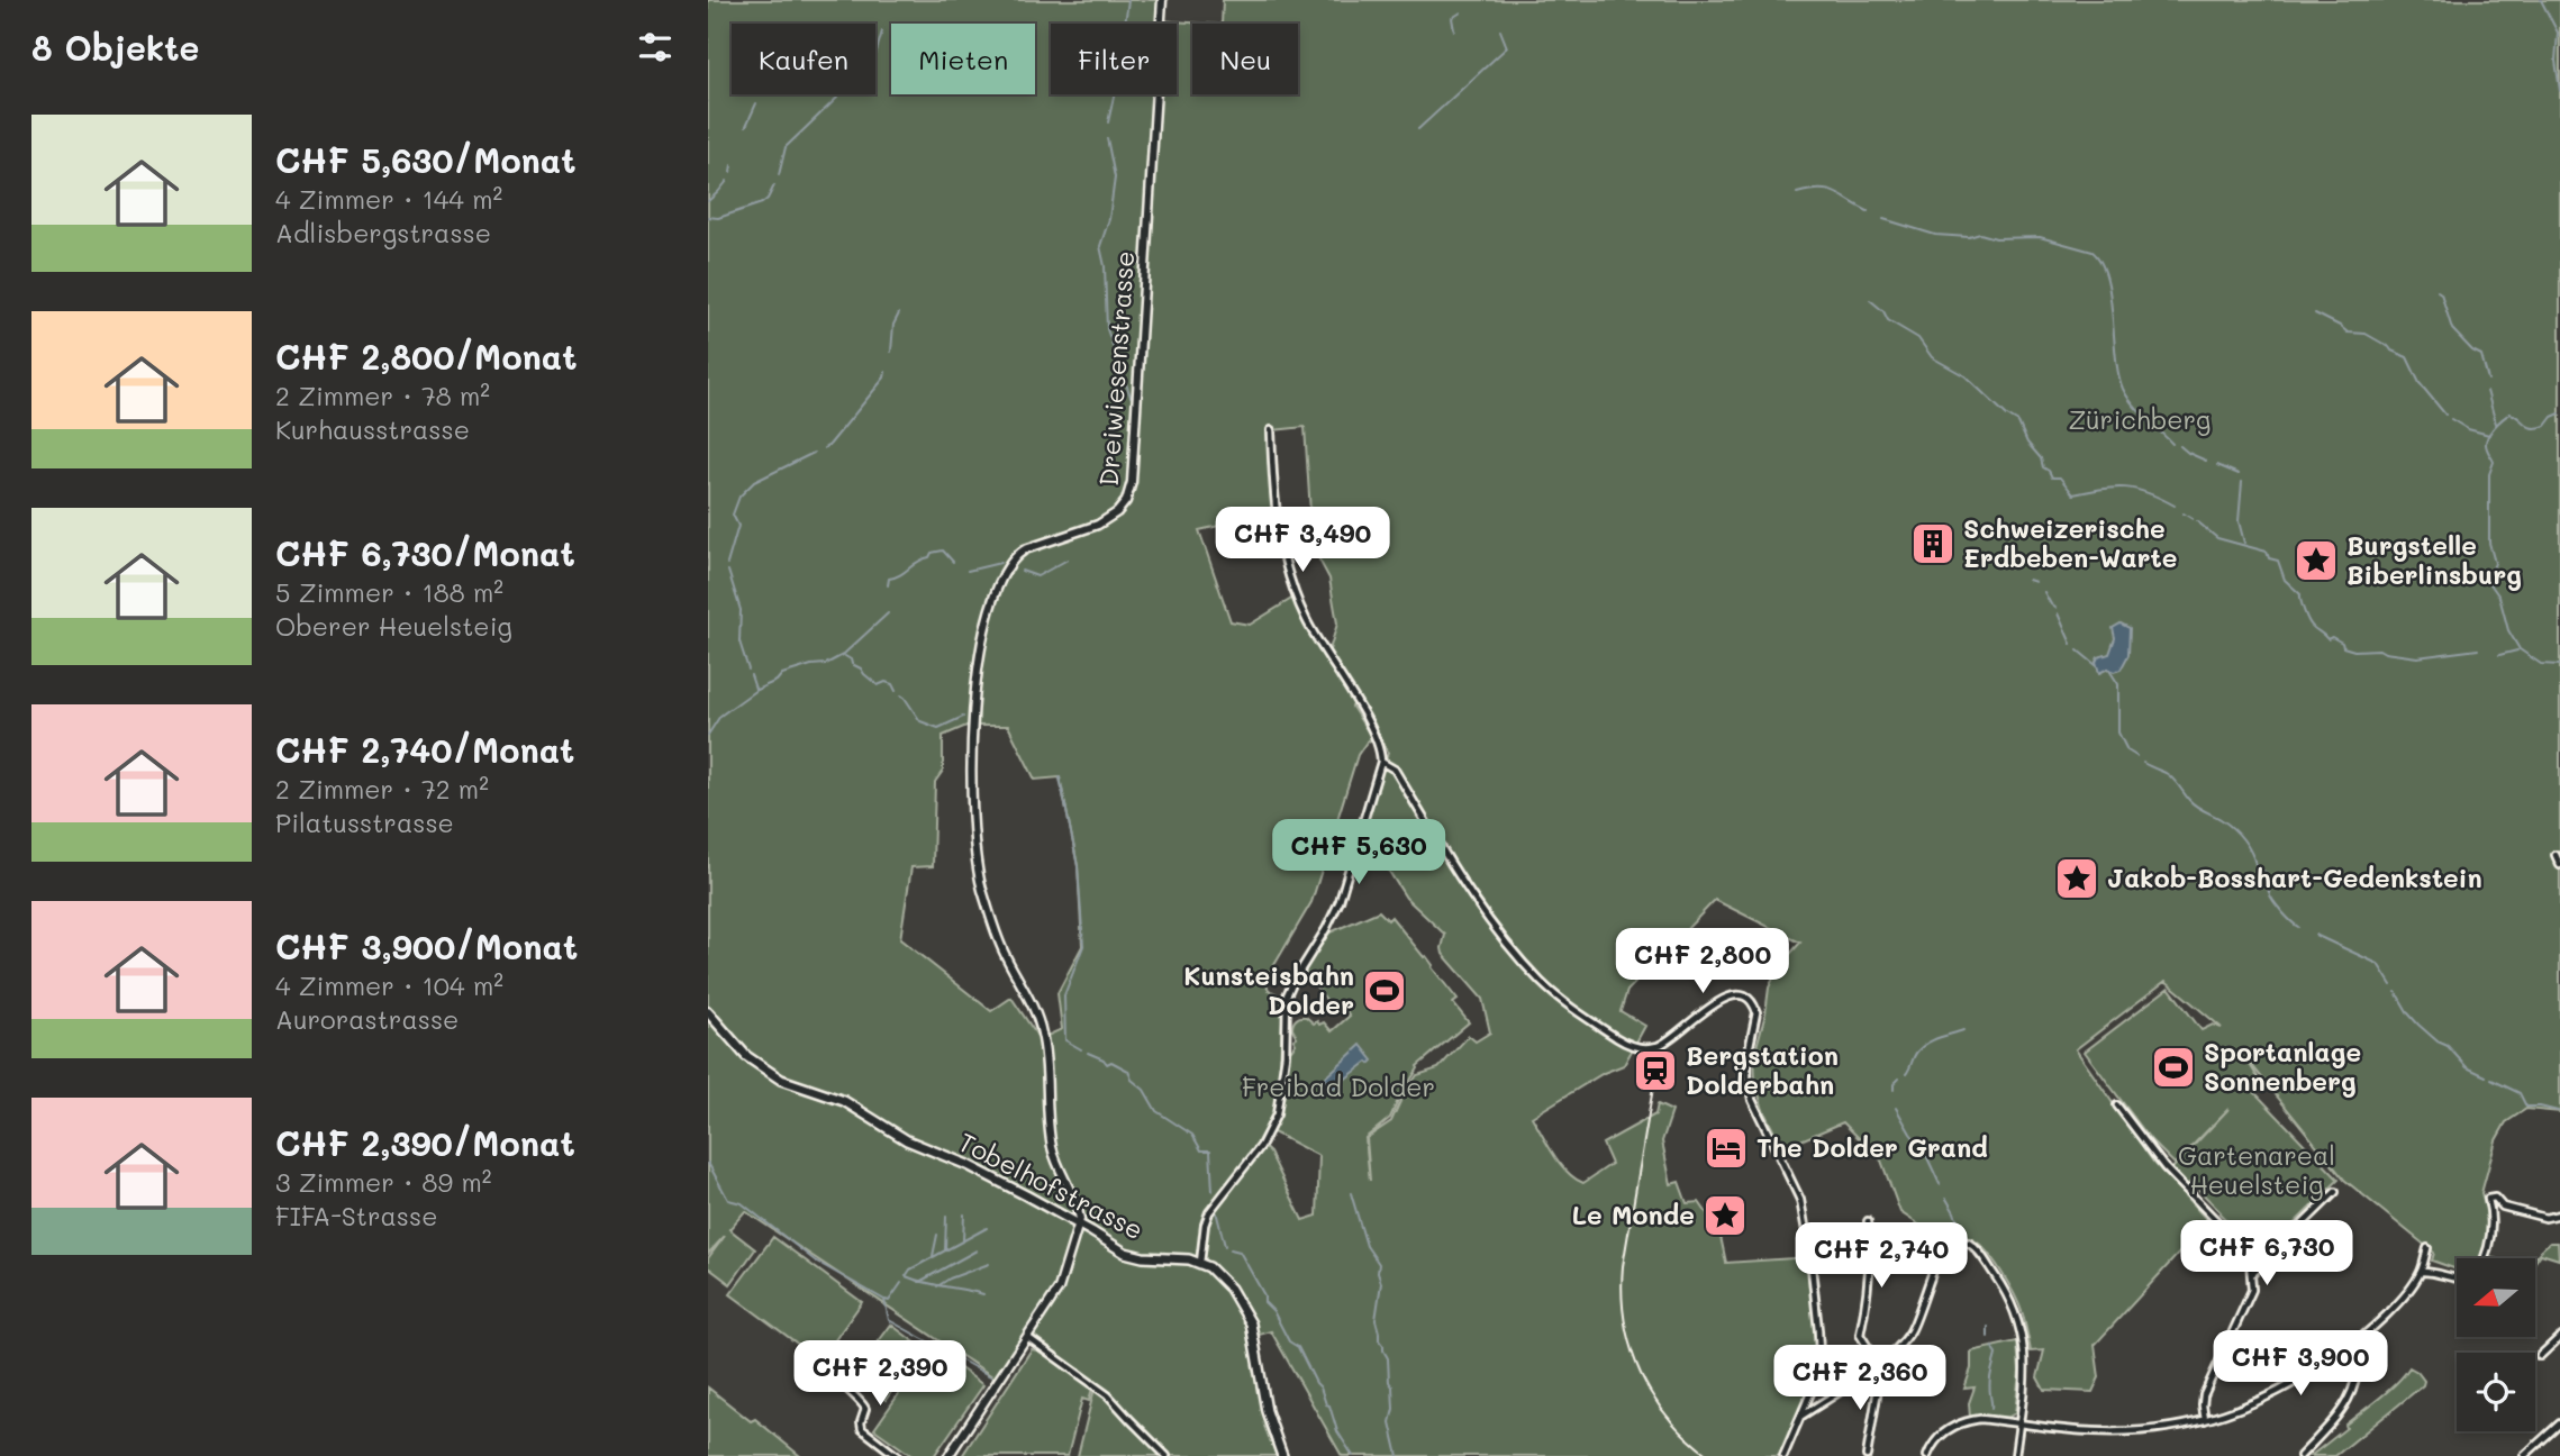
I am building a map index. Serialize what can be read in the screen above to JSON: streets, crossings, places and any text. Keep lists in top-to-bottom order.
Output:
{
  "streets": {
    "main road": ["Tobelhofstrasse"],
    "street": ["Dreiwiesenstrasse"]
  },
  "crossings": [
    ["Dreiwiesenstrasse", "Tobelhofstrasse"]
  ],
  "parks": ["Zürichberg", "Freibad Dolder", "Gartenareal Heuelsteig"],
  "places": {
    "building": ["Schweizerische Erdbeben-Warte"],
    "place": ["Burgstelle Biberlinsburg", "Jakob-Bosshart-Gedenkstein", "Le Monde"],
    "sports": ["Kunsteisbahn Dolder", "Sportanlage Sonnenberg"],
    "station": ["Bergstation Dolderbahn"],
    "hotel": ["The Dolder Grand"]
  },
  "north": "left",
  "page": {
    "heading": "8 Objekte",
    "chip": [
      "Kaufen",
      "Mieten",
      "Filter",
      "Neu"
    ],
    "list": [
      {
        "name": "CHF 5,630/Monat",
        "note": "4 Zimmer · 144 m² · Adlisbergstrasse"
      },
      {
        "name": "CHF 2,800/Monat",
        "note": "2 Zimmer · 78 m² · Kurhausstrasse"
      },
      {
        "name": "CHF 6,730/Monat",
        "note": "5 Zimmer · 188 m² · Oberer Heuelsteig"
      },
      {
        "name": "CHF 2,740/Monat",
        "note": "2 Zimmer · 72 m² · Pilatusstrasse"
      },
      {
        "name": "CHF 3,900/Monat",
        "note": "4 Zimmer · 104 m² · Aurorastrasse"
      },
      {
        "name": "CHF 2,390/Monat",
        "note": "3 Zimmer · 89 m² · FIFA-Strasse"
      }
    ],
    "price": [
      "CHF 3,490",
      "CHF 5,630",
      "CHF 2,800",
      "CHF 6,730",
      "CHF 2,740",
      "CHF 3,900",
      "CHF 2,390",
      "CHF 2,360"
    ]
  }
}
